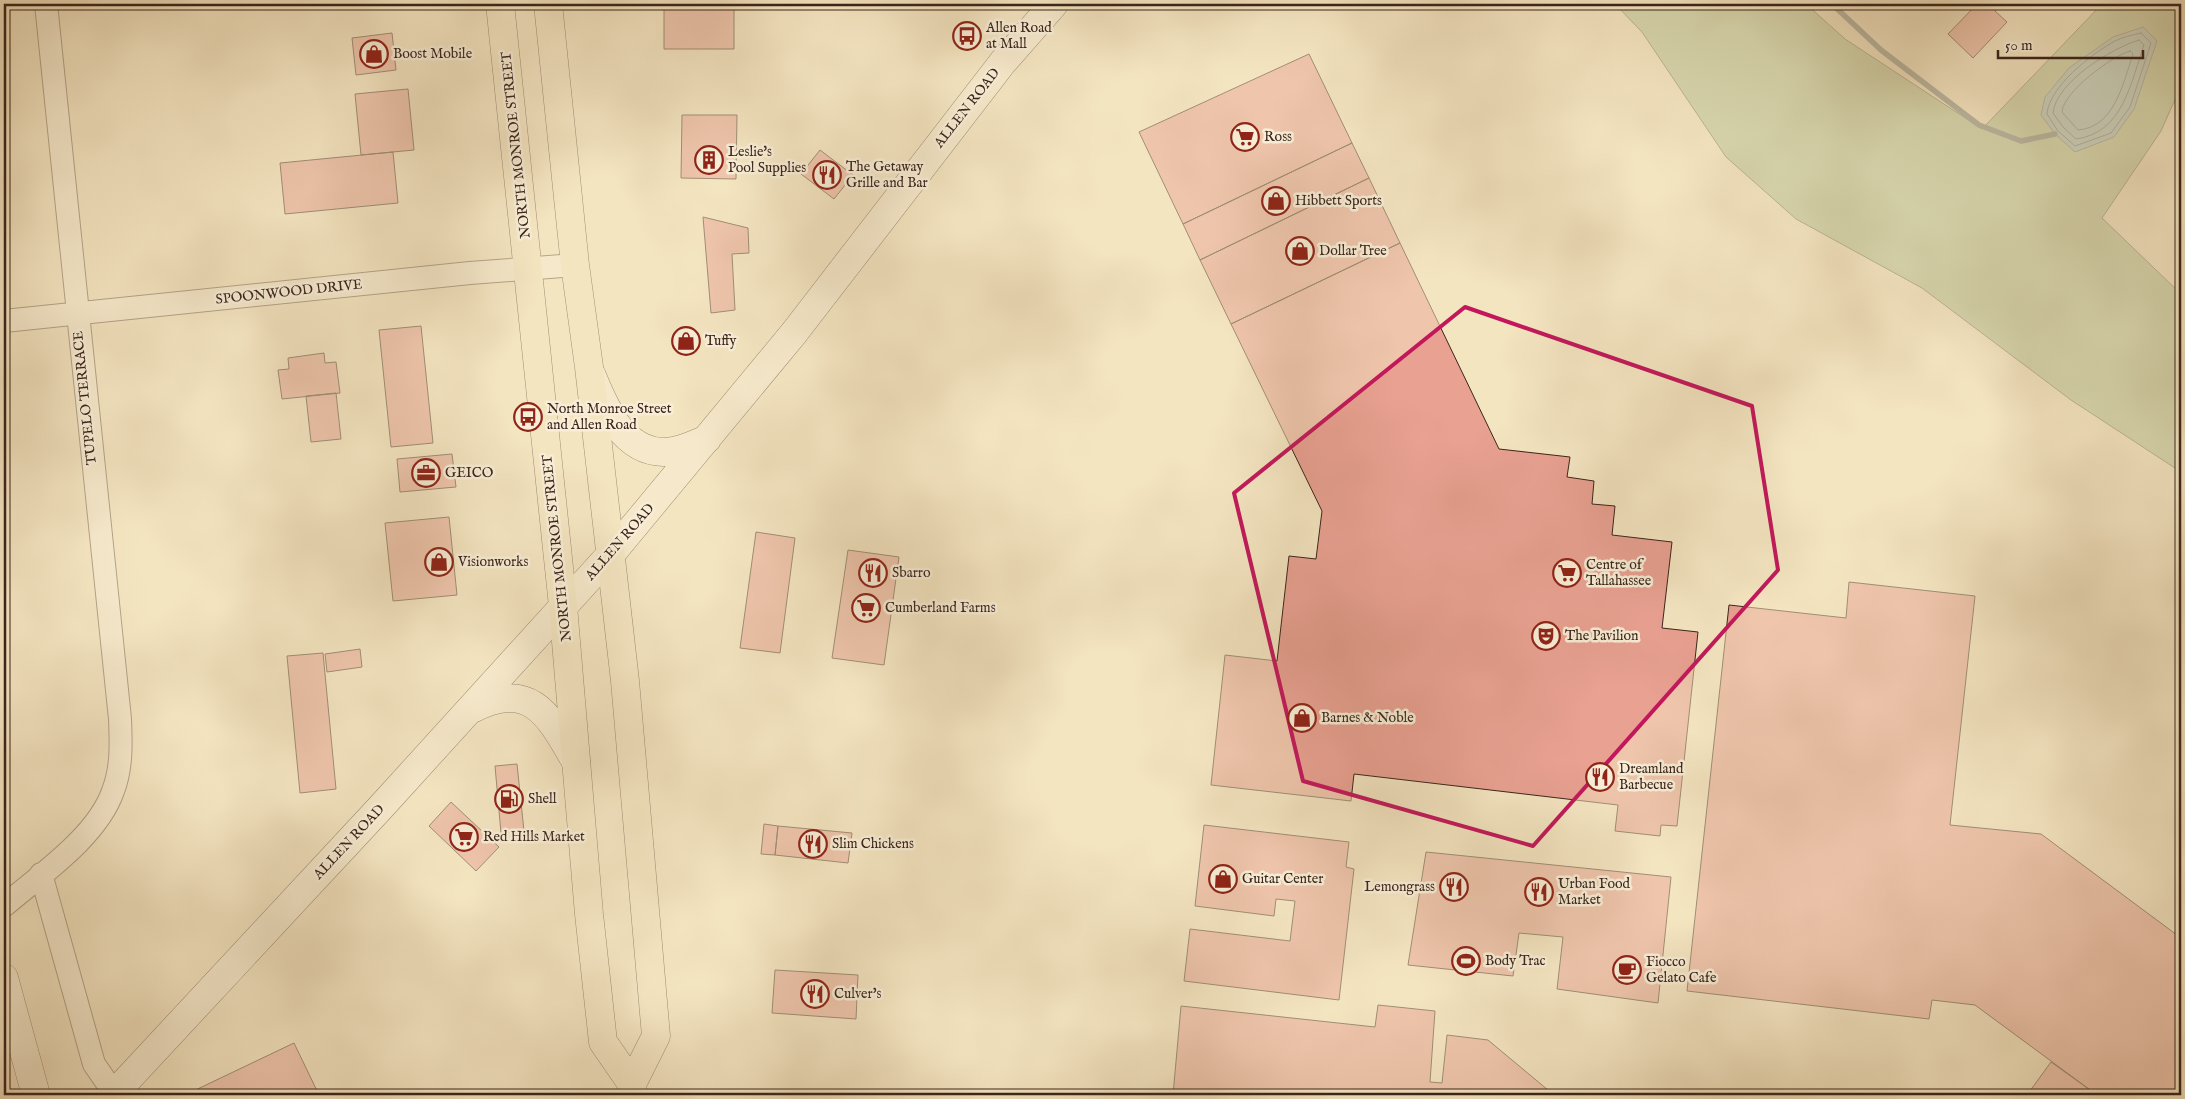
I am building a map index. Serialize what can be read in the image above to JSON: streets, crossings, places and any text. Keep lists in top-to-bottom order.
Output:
{
  "streets": {
    "main road": ["NORTH MONROE STREET"],
    "street": ["ALLEN ROAD", "SPOONWOOD DRIVE", "TUPELO TERRACE"]
  },
  "crossings": [
    ["ALLEN ROAD", "NORTH MONROE STREET"],
    ["NORTH MONROE STREET", "SPOONWOOD DRIVE"],
    ["SPOONWOOD DRIVE", "TUPELO TERRACE"]
  ],
  "places": {
    "bus stop": ["Allen Road at Mall", "North Monroe Street and Allen Road"],
    "shop": [
      "Boost Mobile",
      "Hibbett Sports",
      "Dollar Tree",
      "Tuffy",
      "Visionworks",
      "Barnes & Noble",
      "Guitar Center"
    ],
    "supermarket": [
      "Ross",
      "Centre of Tallahassee",
      "Cumberland Farms",
      "Red Hills Market"
    ],
    "building": ["Leslie's Pool Supplies"],
    "restaurant": [
      "The Getaway Grille and Bar",
      "Sbarro",
      "Dreamland Barbecue",
      "Slim Chickens",
      "Lemongrass",
      "Urban Food Market",
      "Culver's"
    ],
    "office": ["GEICO"],
    "theatre": ["The Pavilion"],
    "fuel station": ["Shell"],
    "sports": ["Body Trac"],
    "cafe": ["Fiocco Gelato Cafe"]
  },
  "scale_bar": "50 m"
}
